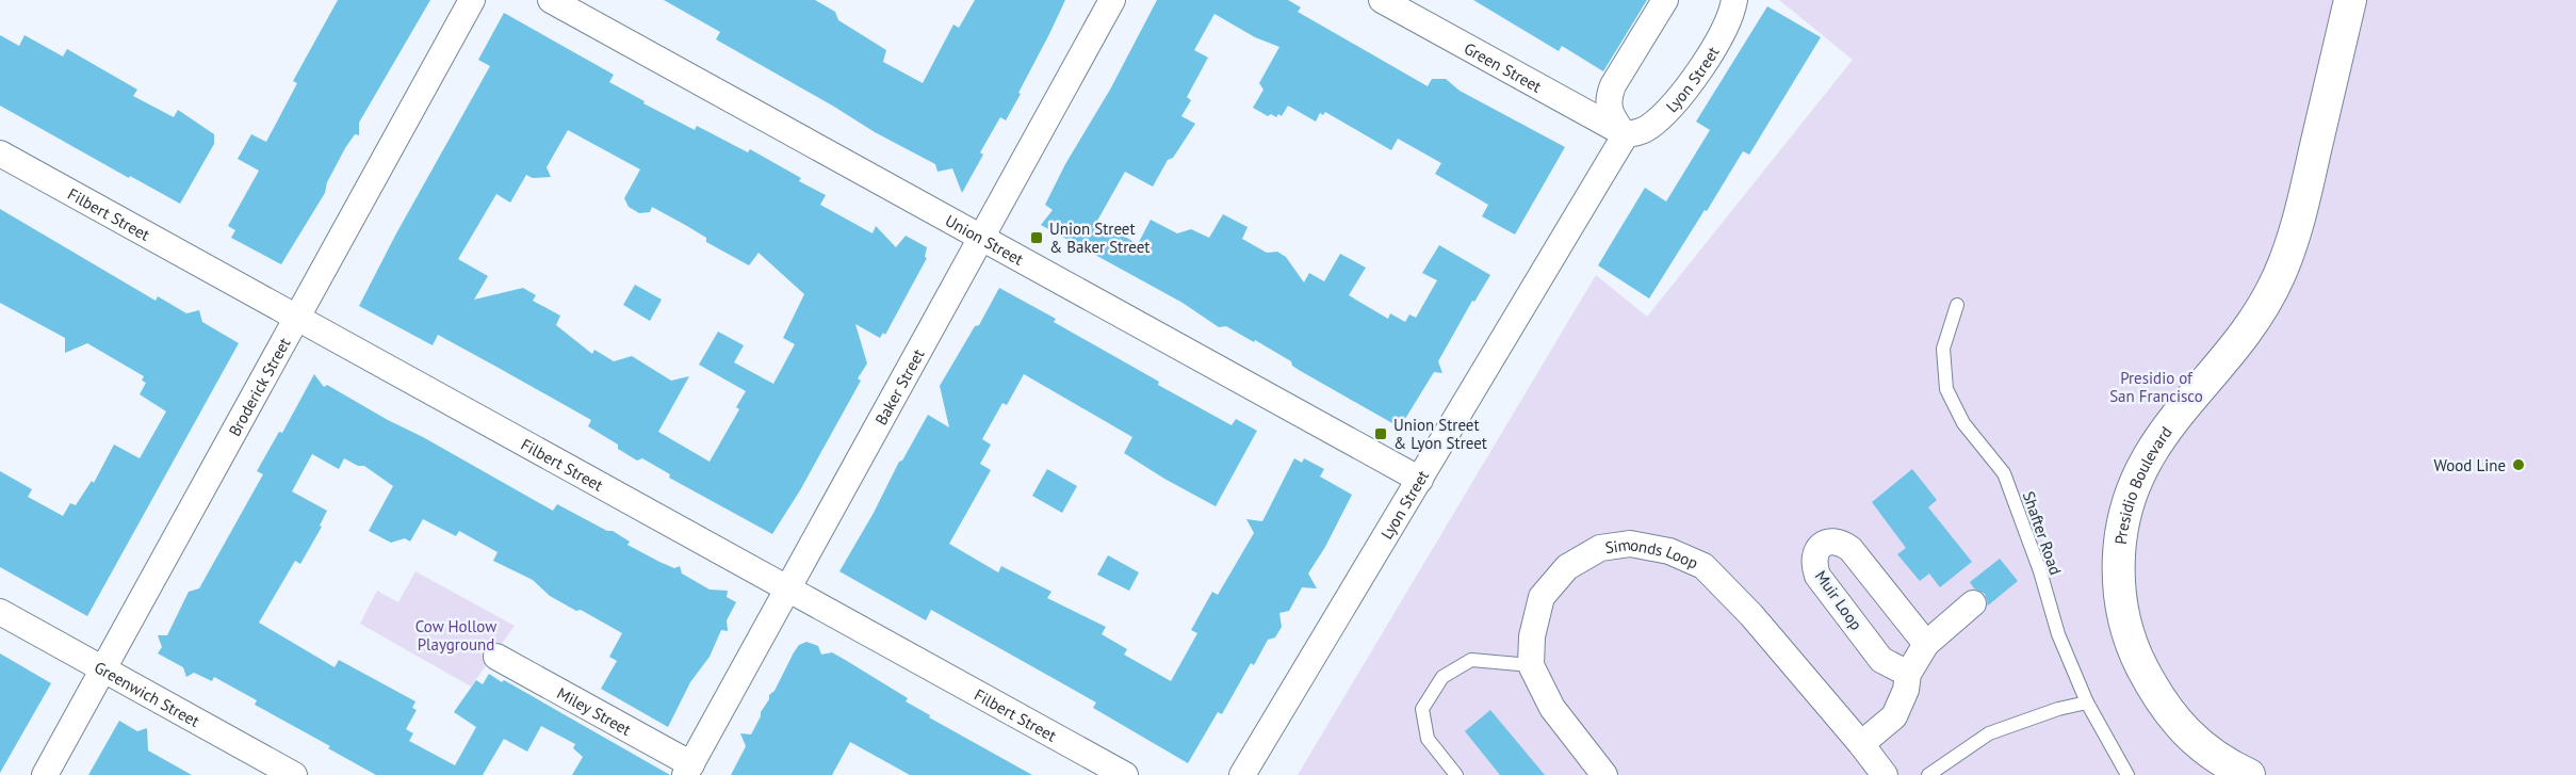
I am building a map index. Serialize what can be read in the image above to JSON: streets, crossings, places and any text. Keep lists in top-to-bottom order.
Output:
{
  "streets": {
    "street": [
      "Green Street",
      "Lyon Street",
      "Filbert Street",
      "Union Street",
      "Broderick Street",
      "Baker Street",
      "Presidio Boulevard",
      "Simonds Loop",
      "Muir Loop",
      "Greenwich Street",
      "Miley Street"
    ],
    "lane": ["Shafter Road"]
  },
  "crossings": [
    ["Green Street", "Lyon Street"],
    ["Lyon Street", "Union Street"],
    ["Filbert Street", "Broderick Street"],
    ["Filbert Street", "Baker Street"],
    ["Union Street", "Baker Street"],
    ["Broderick Street", "Greenwich Street"],
    ["Baker Street", "Miley Street"]
  ],
  "parks": ["Presidio of San Francisco", "Cow Hollow Playground"],
  "places": {
    "transit": ["Union Street & Baker Street", "Union Street & Lyon Street"],
    "other": ["Wood Line"]
  }
}
